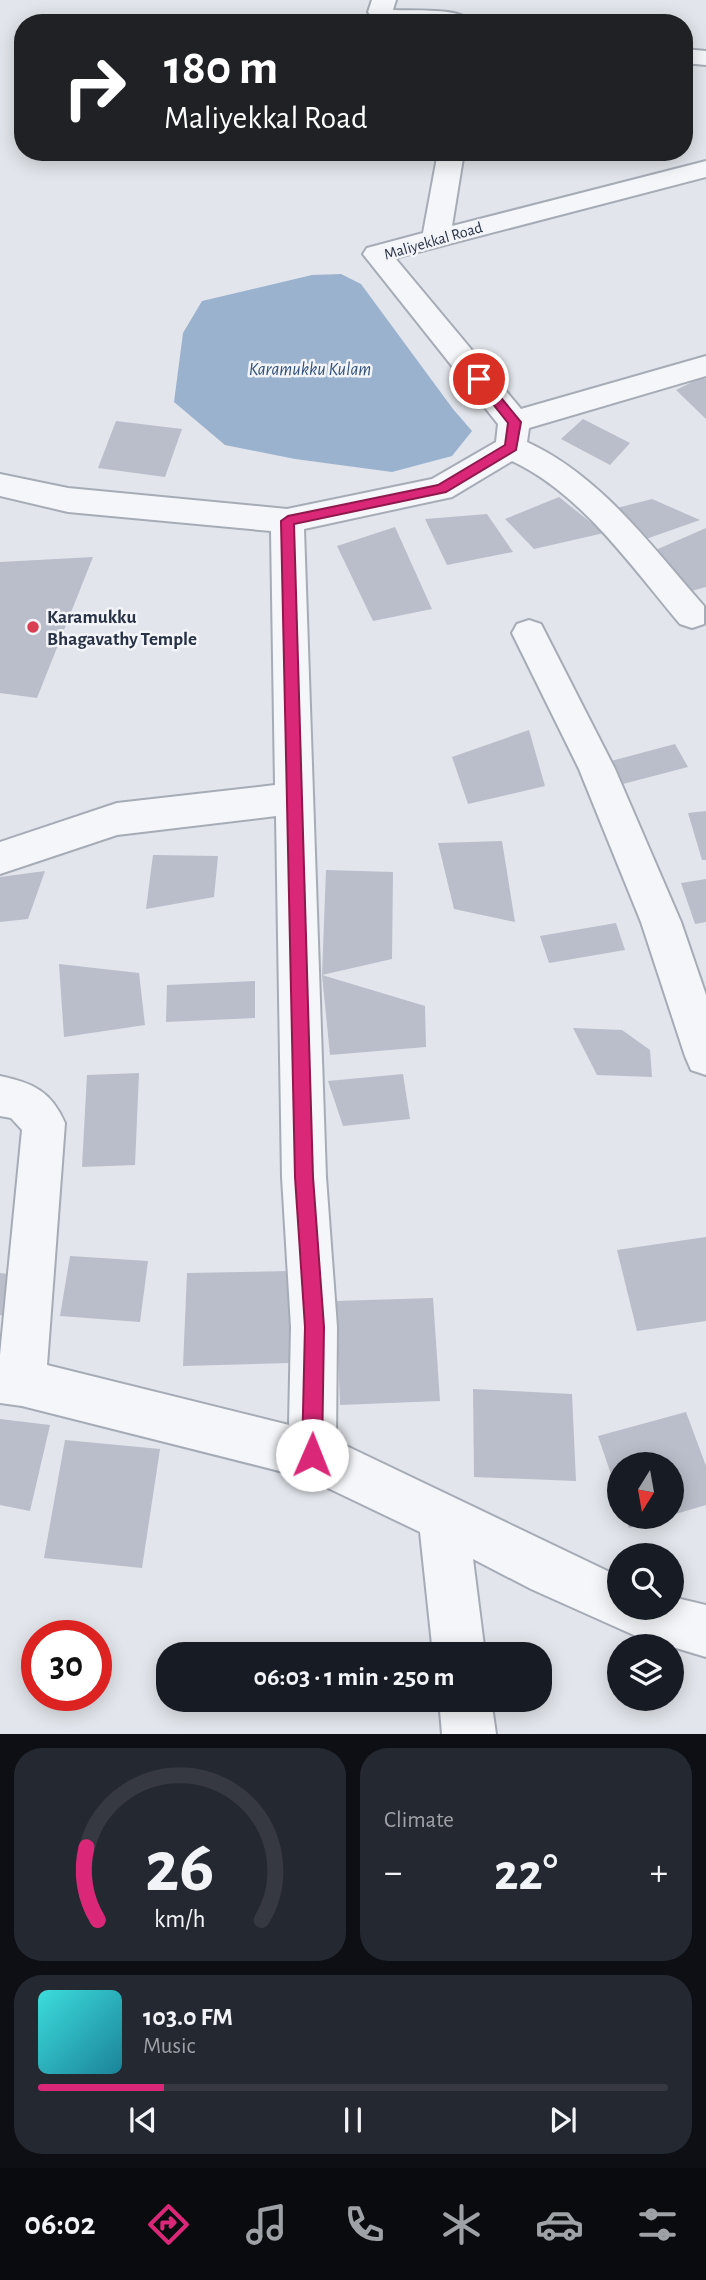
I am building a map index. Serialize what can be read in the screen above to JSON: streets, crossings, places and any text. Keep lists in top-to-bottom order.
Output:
{
  "streets": {
    "street": ["Maliyekkal Road"]
  },
  "water": ["Karamukku Kulam"],
  "places": ["Karamukku Bhagavathy Temple"],
  "north": "bottom",
  "page": {
    "turn": ["180 m", "Maliyekkal Road"],
    "limit": "30",
    "trip": "06:03 · 1 min · 250 m",
    "tile": "Climate",
    "heat": ["−", "22°", "+"],
    "song": ["103.0 FM", "Music"],
    "tabs": "06:02",
    "gauge": ["26", "km/h"]
  }
}
